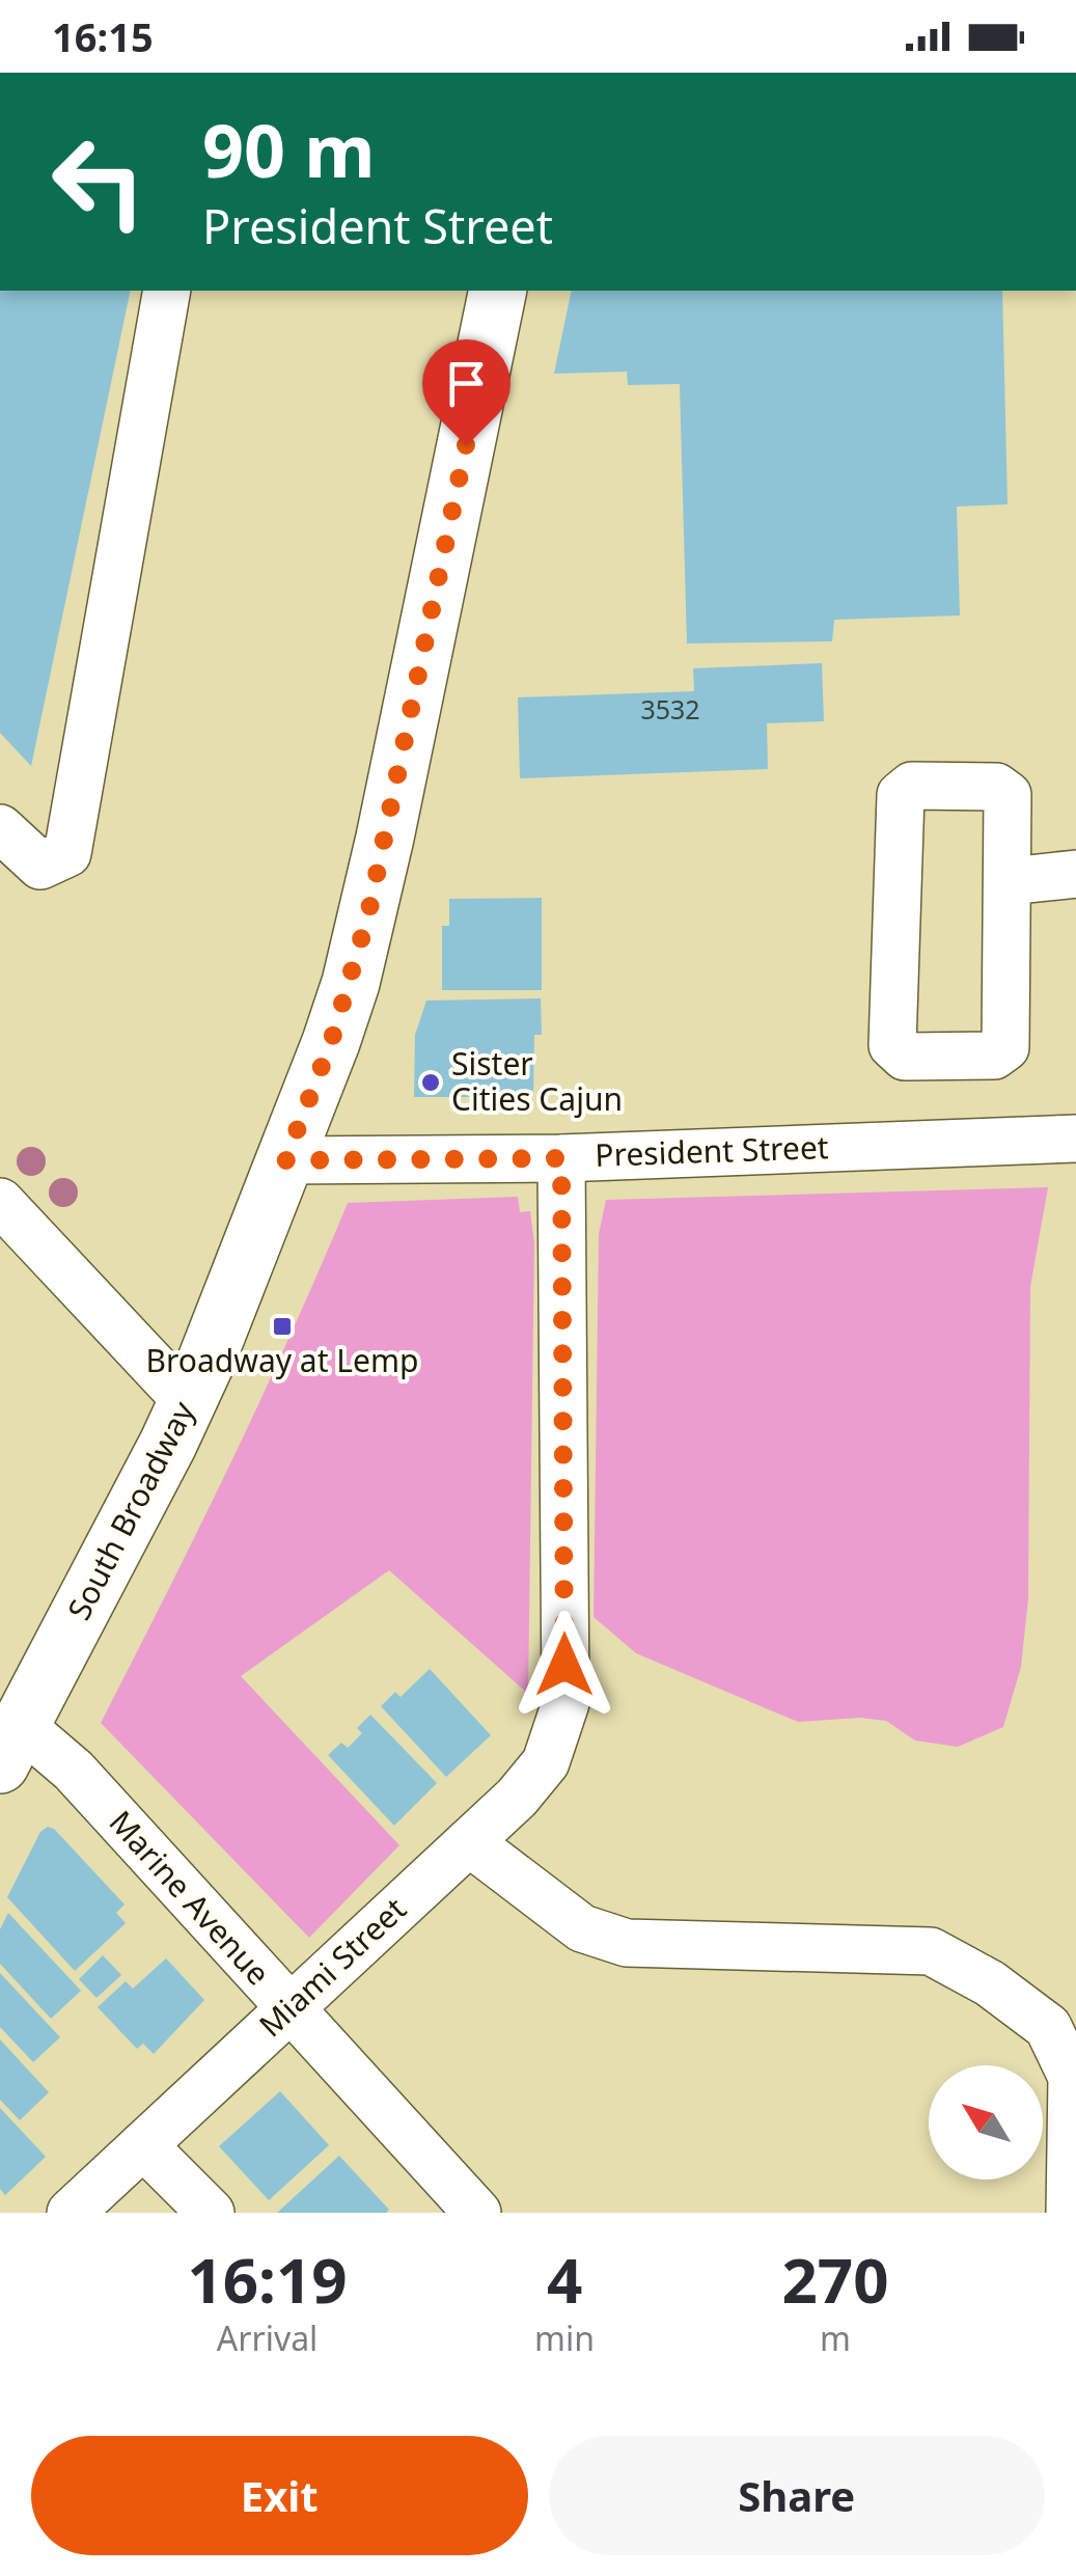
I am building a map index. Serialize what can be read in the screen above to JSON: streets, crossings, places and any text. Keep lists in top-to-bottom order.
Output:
{
  "streets": {
    "main road": ["South Broadway"],
    "street": ["President Street", "Marine Avenue", "Miami Street"]
  },
  "crossings": [
    ["President Street", "South Broadway"],
    ["President Street", "Miami Street"],
    ["South Broadway", "Marine Avenue"],
    ["Marine Avenue", "Miami Street"]
  ],
  "places": {
    "other": ["Sister Cities Cajun"],
    "transit": ["Broadway at Lemp"]
  },
  "house_numbers": ["3532"],
  "north": "top left",
  "page": {
    "status": "16:15",
    "turn": ["90 m", "President Street"],
    "eta": [
      "16:19",
      "Arrival",
      "4",
      "min",
      "270",
      "m"
    ],
    "buttons": ["Exit", "Share"]
  }
}
